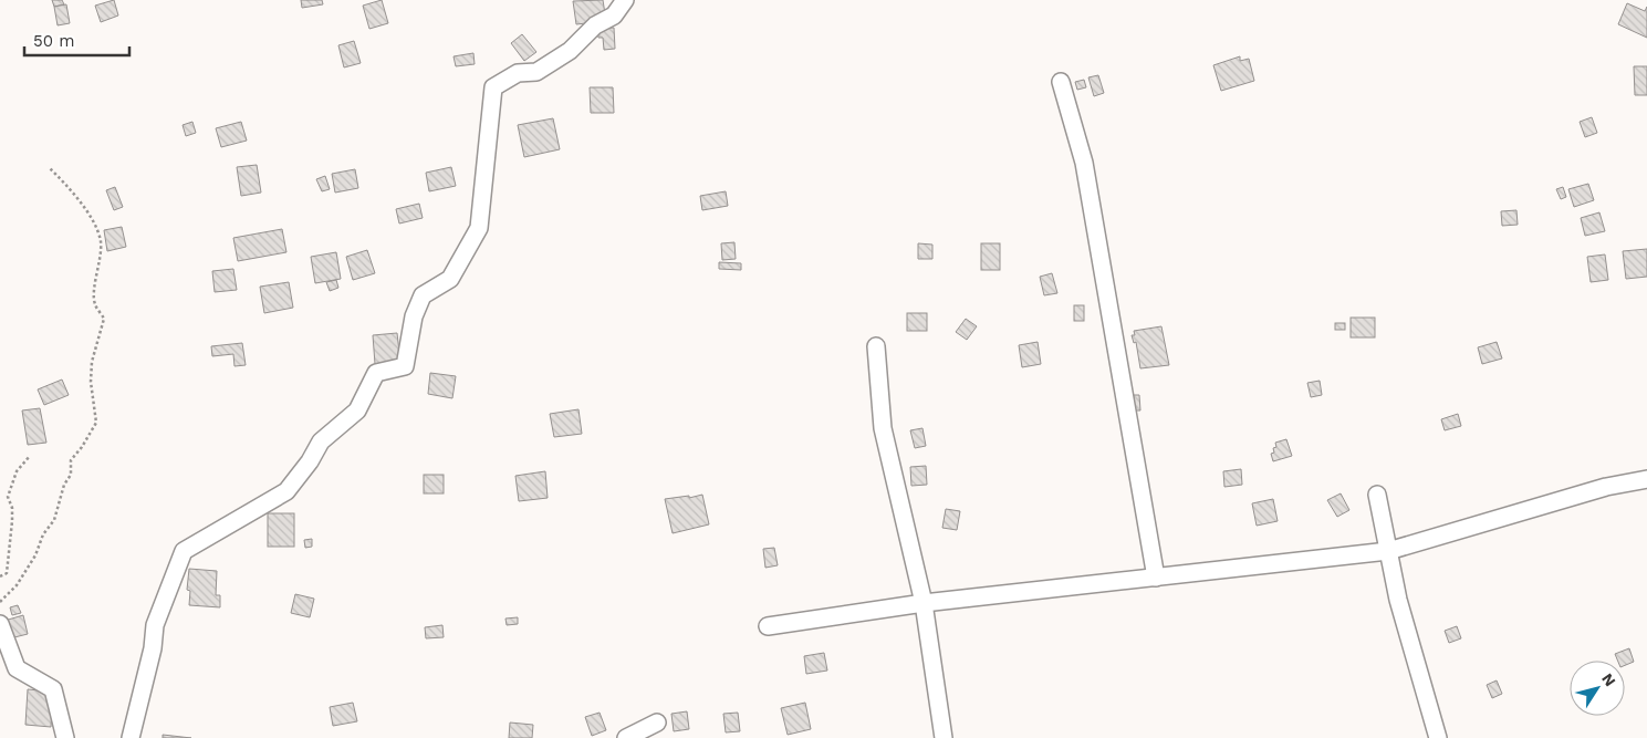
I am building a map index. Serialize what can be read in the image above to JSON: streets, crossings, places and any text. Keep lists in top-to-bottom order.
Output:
{
  "scale_bar": "50 m",
  "north": "top right"
}
